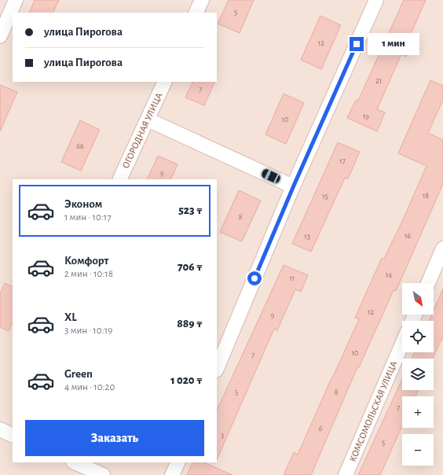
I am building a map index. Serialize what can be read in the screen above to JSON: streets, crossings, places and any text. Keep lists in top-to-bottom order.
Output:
{
  "streets": {
    "street": ["ОГОРОДНАЯ УЛИЦА", "КОМСОМОЛЬСКАЯ УЛИЦА"]
  },
  "house_numbers": [
    "5",
    "12",
    "21",
    "7",
    "19",
    "10",
    "66",
    "17",
    "9",
    "18",
    "15",
    "8",
    "16",
    "13",
    "14",
    "11",
    "12",
    "9",
    "10",
    "7",
    "5",
    "8",
    "7",
    "6",
    "3",
    "5"
  ],
  "north": "bottom right",
  "page": {
    "banner": ["улица Пирогова", "улица Пирогова"],
    "bubble": "1 мин",
    "list": [
      {
        "name": "Эконом",
        "note": "1 мин · 10:17",
        "value": "523 ₸"
      },
      {
        "name": "Комфорт",
        "note": "2 мин · 10:18",
        "value": "706 ₸"
      },
      {
        "name": "XL",
        "note": "3 мин · 10:19",
        "value": "889 ₸"
      },
      {
        "name": "Green",
        "note": "4 мин · 10:20",
        "value": "1 020 ₸"
      }
    ],
    "map_buttons": ["+", "−"],
    "buttons": "Заказать"
  }
}
